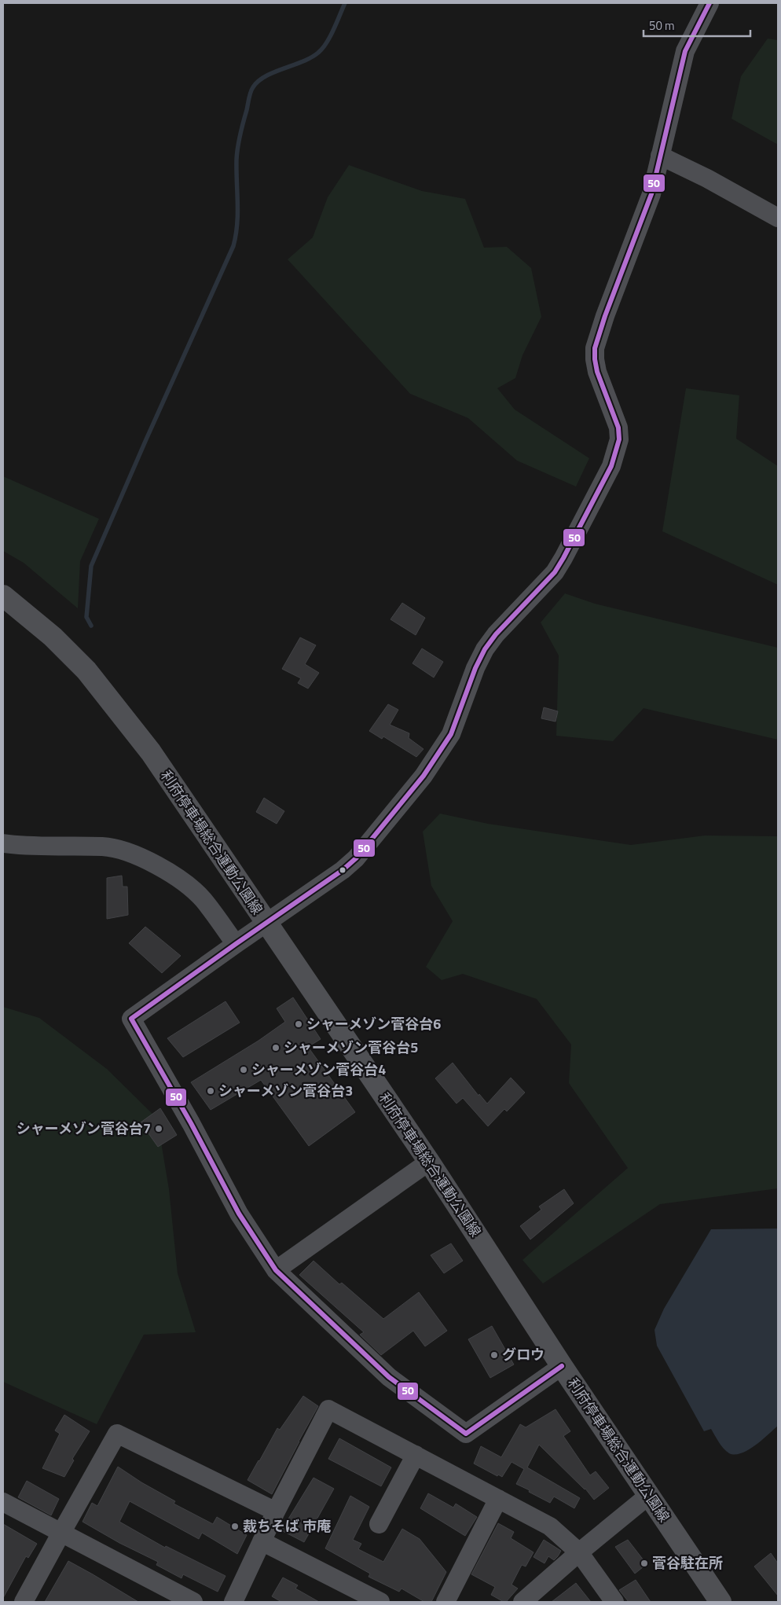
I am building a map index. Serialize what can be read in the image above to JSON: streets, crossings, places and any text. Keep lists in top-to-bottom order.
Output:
{
  "streets": {
    "main road": ["利府停車場総合運動公園線"]
  },
  "places": [
    "シャーメゾン菅谷台6",
    "シャーメゾン菅谷台5",
    "シャーメゾン菅谷台4",
    "シャーメゾン菅谷台3",
    "シャーメゾン菅谷台7",
    "グロウ",
    "裁ちそば 市庵",
    "菅谷駐在所"
  ],
  "lines": ["transit line 50"],
  "scale_bar": "50 m"
}
